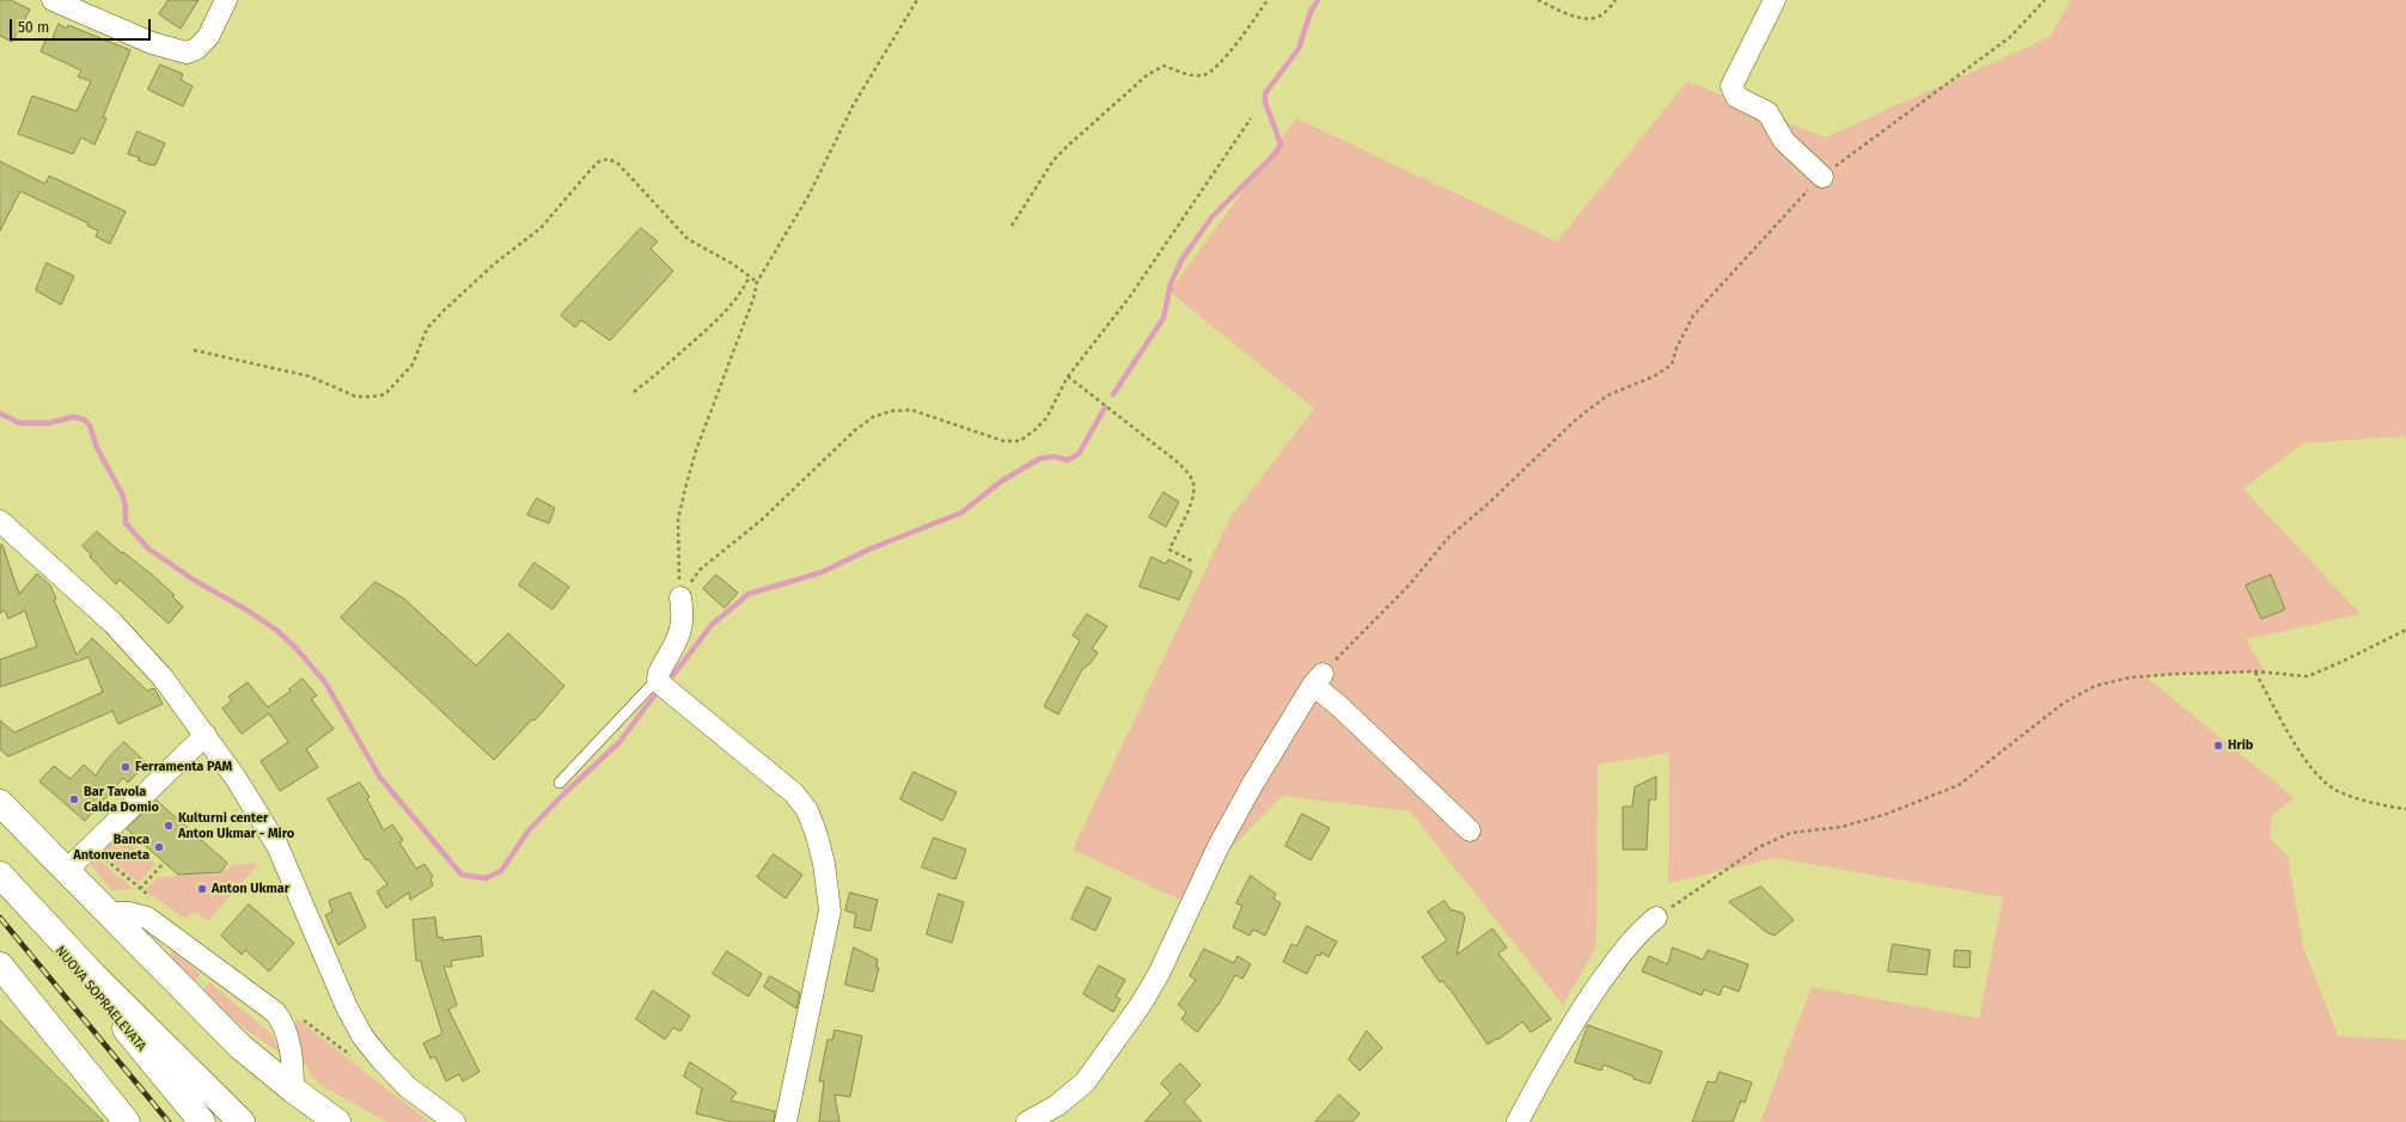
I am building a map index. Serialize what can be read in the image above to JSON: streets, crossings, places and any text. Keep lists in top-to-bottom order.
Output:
{
  "streets": {
    "main road": ["NUOVA SOPRAELEVATA"]
  },
  "places": [
    "Hrib",
    "Ferramenta PAM",
    "Bar Tavola Calda Domio",
    "Kulturni center Anton Ukmar - Miro",
    "Banca Antonveneta",
    "Anton Ukmar"
  ],
  "scale_bar": "50 m"
}
